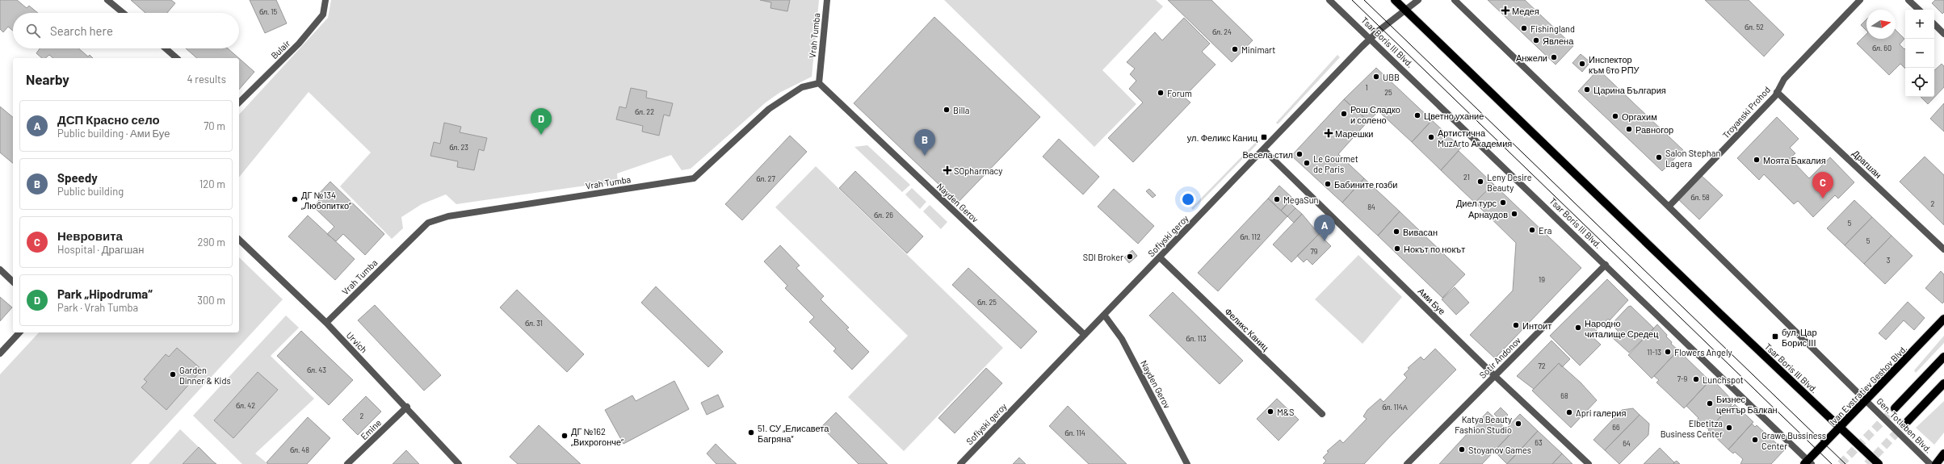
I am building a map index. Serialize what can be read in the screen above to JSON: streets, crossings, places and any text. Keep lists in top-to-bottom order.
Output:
{
  "streets": {
    "main road": ["Tsar Boris III Blvd.", "Ivan Evstratiev Geshov Blvd."],
    "street": [
      "Vrah Tumba",
      "Bulair",
      "Troyanski Prohod",
      "Драгшан",
      "Nayden Gerov",
      "Sofiyski geroy",
      "Ами Буе",
      "Феликс Каниц",
      "Urvich",
      "Sotir Andonov",
      "Gen. Totleben Blvd.",
      "Emine"
    ]
  },
  "crossings": [
    ["Vrah Tumba", "Nayden Gerov"],
    ["Vrah Tumba", "Urvich"],
    ["Tsar Boris III Blvd.", "Sofiyski geroy"],
    ["Tsar Boris III Blvd.", "Sotir Andonov"],
    ["Tsar Boris III Blvd.", "Ivan Evstratiev Geshov Blvd."],
    ["Troyanski Prohod", "Драгшан"],
    ["Nayden Gerov", "Sofiyski geroy"],
    ["Sofiyski geroy", "Ами Буе"],
    ["Sofiyski geroy", "Феликс Каниц"],
    ["Ами Буе", "Sotir Andonov"],
    ["Urvich", "Emine"],
    ["Ivan Evstratiev Geshov Blvd.", "Gen. Totleben Blvd."]
  ],
  "places": {
    "health": ["Медея", "Марешки", "SOpharmacy"],
    "other": [
      "Fishingland",
      "Явлена",
      "Minimart",
      "Анжели",
      "Инспектор към 6то РПУ",
      "UBB",
      "Царина България",
      "Forum",
      "Billa",
      "Рош Сладко и солено",
      "Цветно ухание",
      "Оргахим",
      "Равногор",
      "Артистична MuzArto Академия",
      "Весела стил",
      "Salon Stephan Lagera",
      "Моята Бакалия",
      "Le Gourmet de Paris",
      "Leny Desire Beauty",
      "Бабините гозби",
      "ДГ №134 „Любопитко“",
      "MegaSun",
      "Диел турс",
      "Арнаудов",
      "Era",
      "Вивасан",
      "Нокът по нокът",
      "SDI Broker",
      "Интоит",
      "Народно читалище Средец",
      "Flowers Angely",
      "Garden Dinner & Kids",
      "Lunchspot",
      "Бизнес център Балкан",
      "M&S",
      "Apri галерия",
      "Katya Beauty Fashion Studio",
      "Elbetitza Business Center",
      "51. СУ „Елисавета Багряна“",
      "ДГ №162 „Вихрогонче“",
      "Grawe Bussiness Center",
      "Stoyanov Games"
    ],
    "transit": ["ул. Феликс Каниц", "бул. Цар Борис ІІІ"]
  },
  "house_numbers": [
    "бл. 15",
    "бл. 52",
    "бл. 24",
    "бл. 60",
    "1",
    "25",
    "бл. 22",
    "бл. 23",
    "21",
    "бл. 27",
    "бл. 58",
    "2",
    "84",
    "бл. 26",
    "5",
    "бл. 112",
    "5",
    "79",
    "3",
    "19",
    "бл. 25",
    "бл. 31",
    "бл. 113",
    "11-13",
    "72",
    "бл. 43",
    "7-9",
    "68",
    "бл. 42",
    "бл. 114А",
    "2",
    "66",
    "бл. 114",
    "63",
    "64",
    "бл. 48"
  ],
  "north": "right",
  "page": {
    "map_buttons": ["+", "−"],
    "search": "Search here",
    "heading": ["Nearby", "4 results"],
    "list": [
      {
        "mark": "A",
        "name": "ДСП Красно село",
        "note": "Public building · Ами Буе",
        "value": "70 m"
      },
      {
        "mark": "B",
        "name": "Speedy",
        "note": "Public building",
        "value": "120 m"
      },
      {
        "mark": "C",
        "name": "Невровита",
        "note": "Hospital · Драгшан",
        "value": "290 m"
      },
      {
        "mark": "D",
        "name": "Park „Hipodruma“",
        "note": "Park · Vrah Tumba",
        "value": "300 m"
      }
    ],
    "pins": [
      "D",
      "B",
      "C",
      "A"
    ]
  }
}
